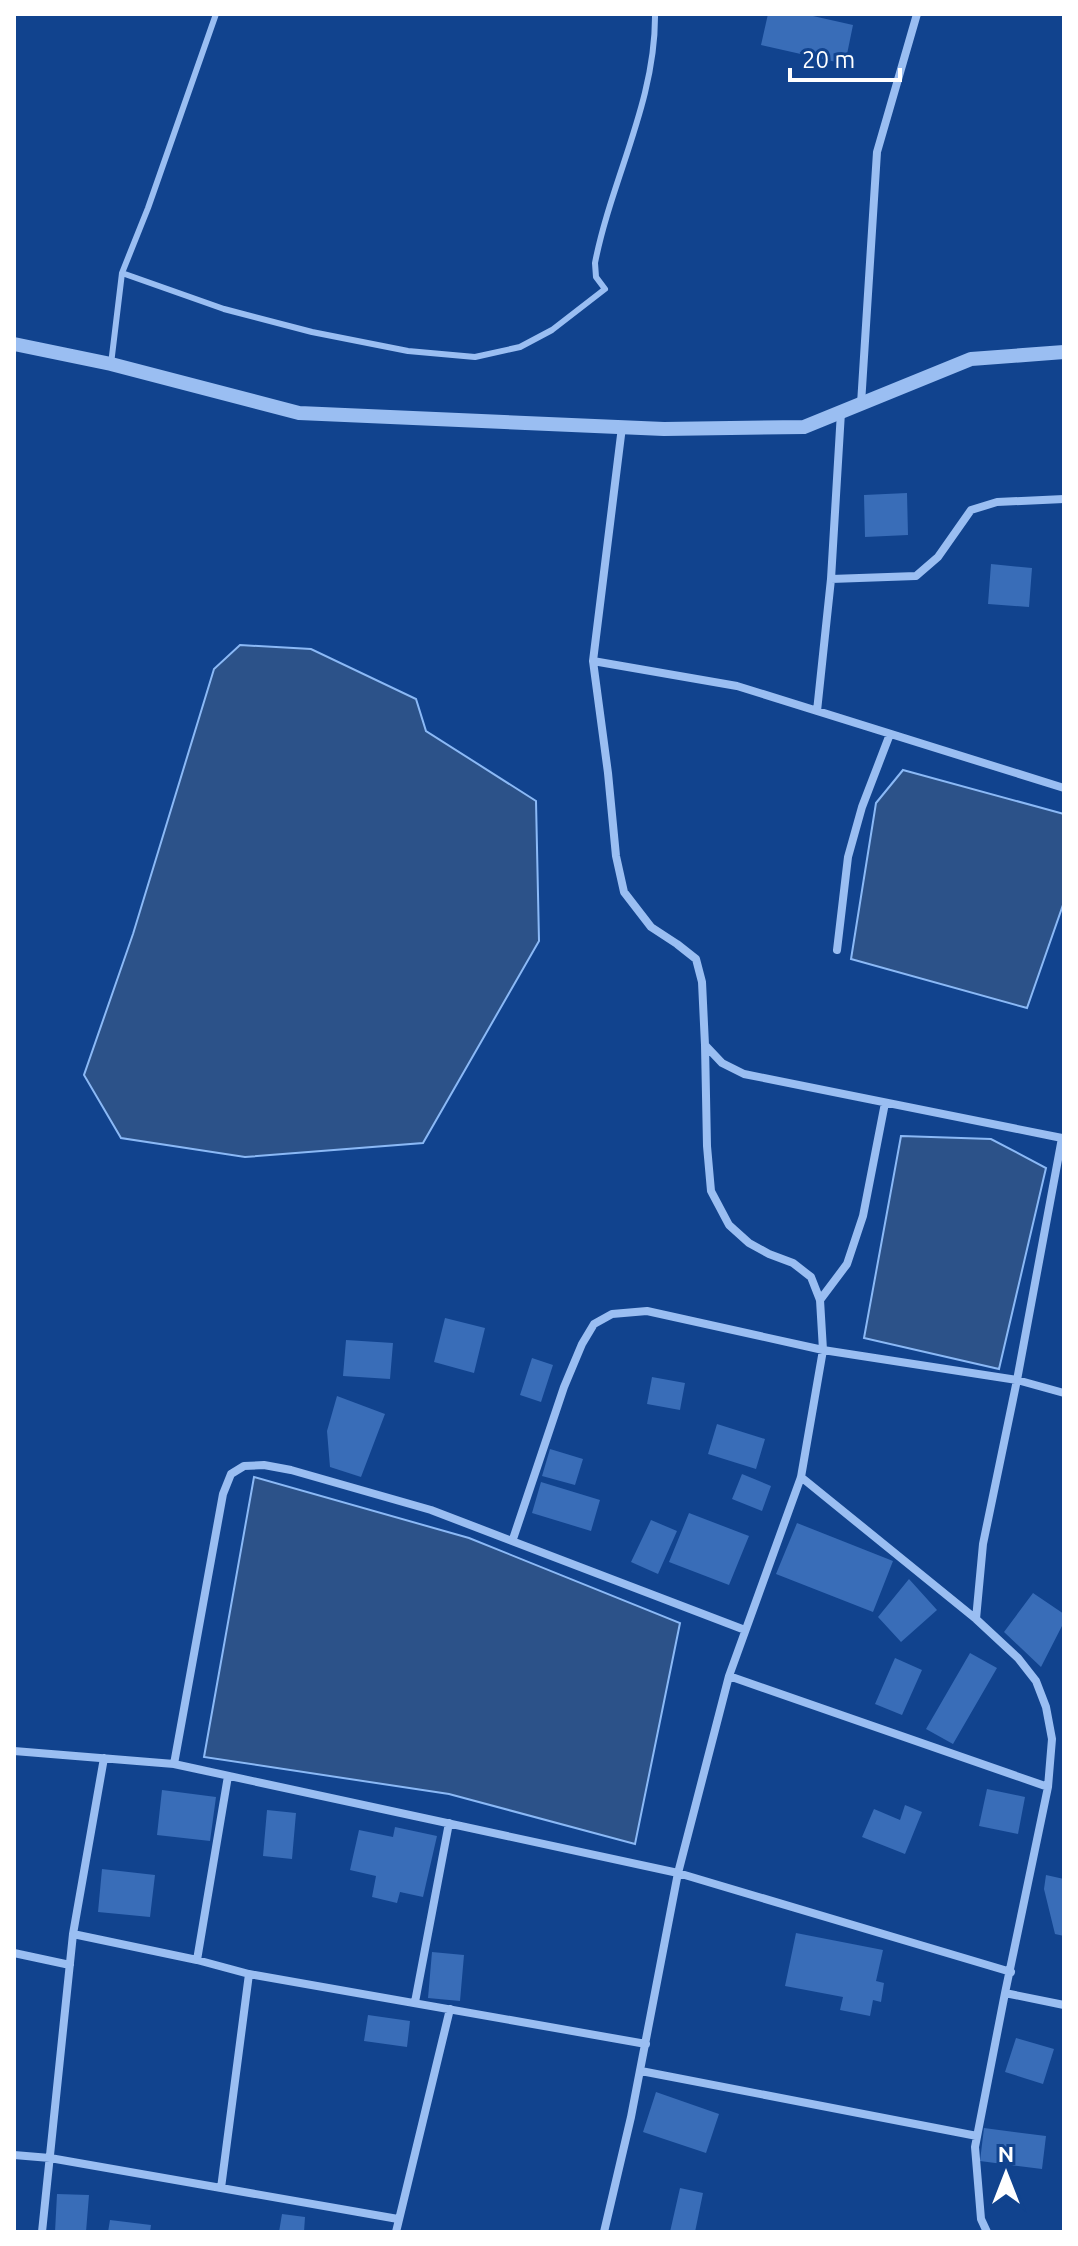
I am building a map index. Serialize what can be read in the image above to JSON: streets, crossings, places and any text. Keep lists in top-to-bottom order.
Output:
{
  "scale_bar": "20 m",
  "north": "top"
}
